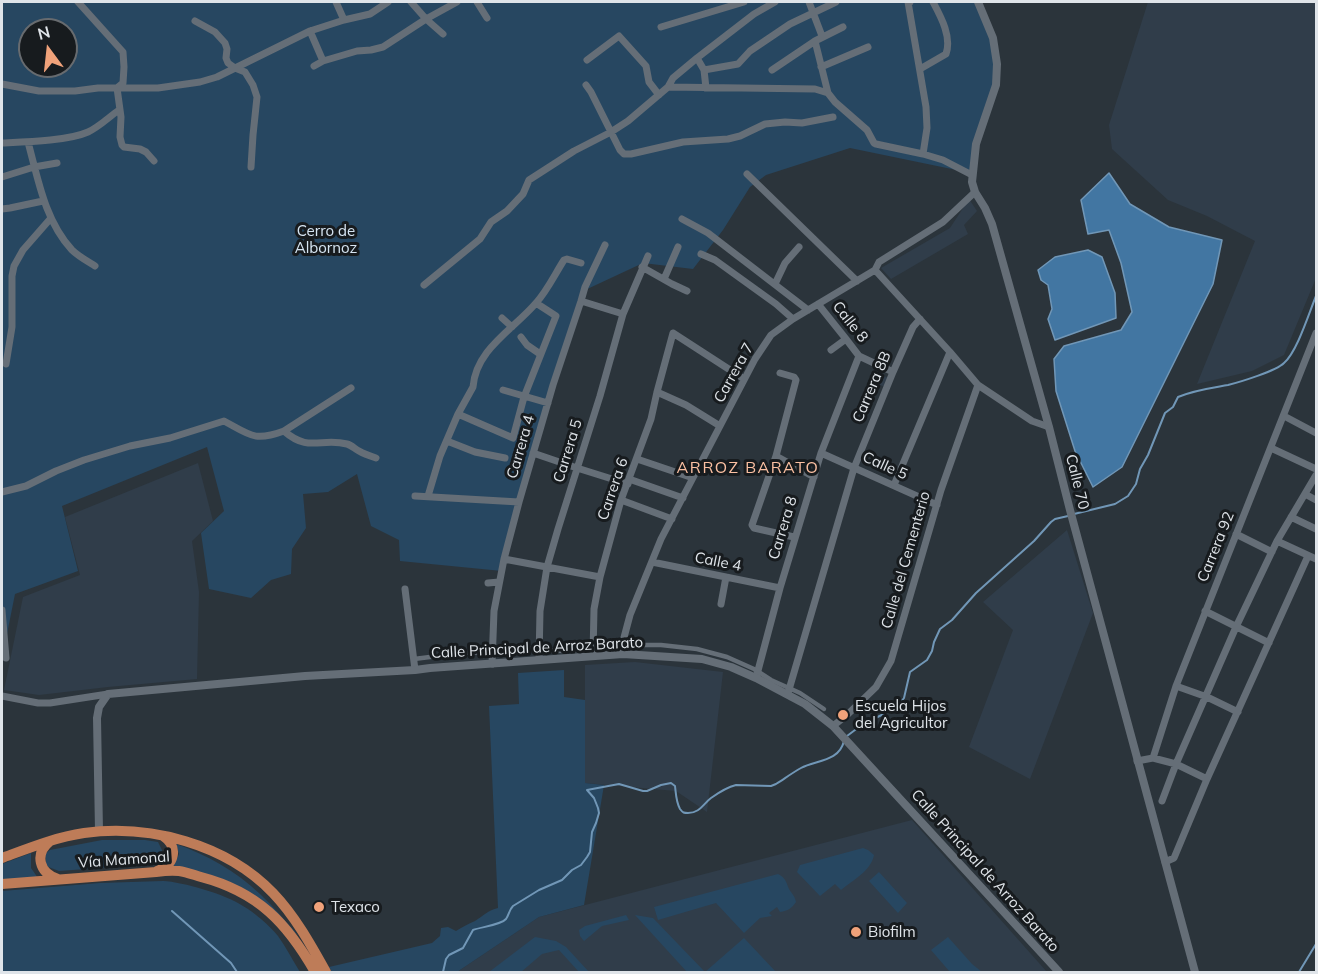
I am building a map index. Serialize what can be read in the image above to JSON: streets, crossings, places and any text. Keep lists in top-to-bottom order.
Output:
{
  "streets": {
    "main road": ["Vía Mamonal"],
    "street": [
      "Calle 8",
      "Carrera 7",
      "Carrera 8B",
      "Carrera 4",
      "Carrera 5",
      "Calle 5",
      "Calle 70",
      "Carrera 6",
      "Carrera 8",
      "Carrera 92",
      "Calle del Cementerio",
      "Calle 4",
      "Calle Principal de Arroz Barato"
    ]
  },
  "crossings": [
    ["Calle 8", "Carrera 7"],
    ["Calle 8", "Carrera 8B"],
    ["Calle 8", "Carrera 8"],
    ["Carrera 7", "Calle 70"],
    ["Carrera 7", "Carrera 6"],
    ["Carrera 7", "Calle 4"],
    ["Carrera 7", "Calle Principal de Arroz Barato"],
    ["Carrera 8B", "Calle 5"],
    ["Carrera 8B", "Calle Principal de Arroz Barato"],
    ["Carrera 4", "Calle Principal de Arroz Barato"],
    ["Carrera 5", "Calle Principal de Arroz Barato"],
    ["Calle 5", "Carrera 8"],
    ["Calle 5", "Calle del Cementerio"],
    ["Carrera 6", "Calle Principal de Arroz Barato"],
    ["Carrera 8", "Calle 4"],
    ["Carrera 8", "Calle Principal de Arroz Barato"],
    ["Calle del Cementerio", "Calle Principal de Arroz Barato"]
  ],
  "districts": ["ARROZ BARATO"],
  "parks": ["Cerro de Albornoz"],
  "places": ["Escuela Hijos del Agricultor", "Texaco", "Biofilm"],
  "north": "top"
}
